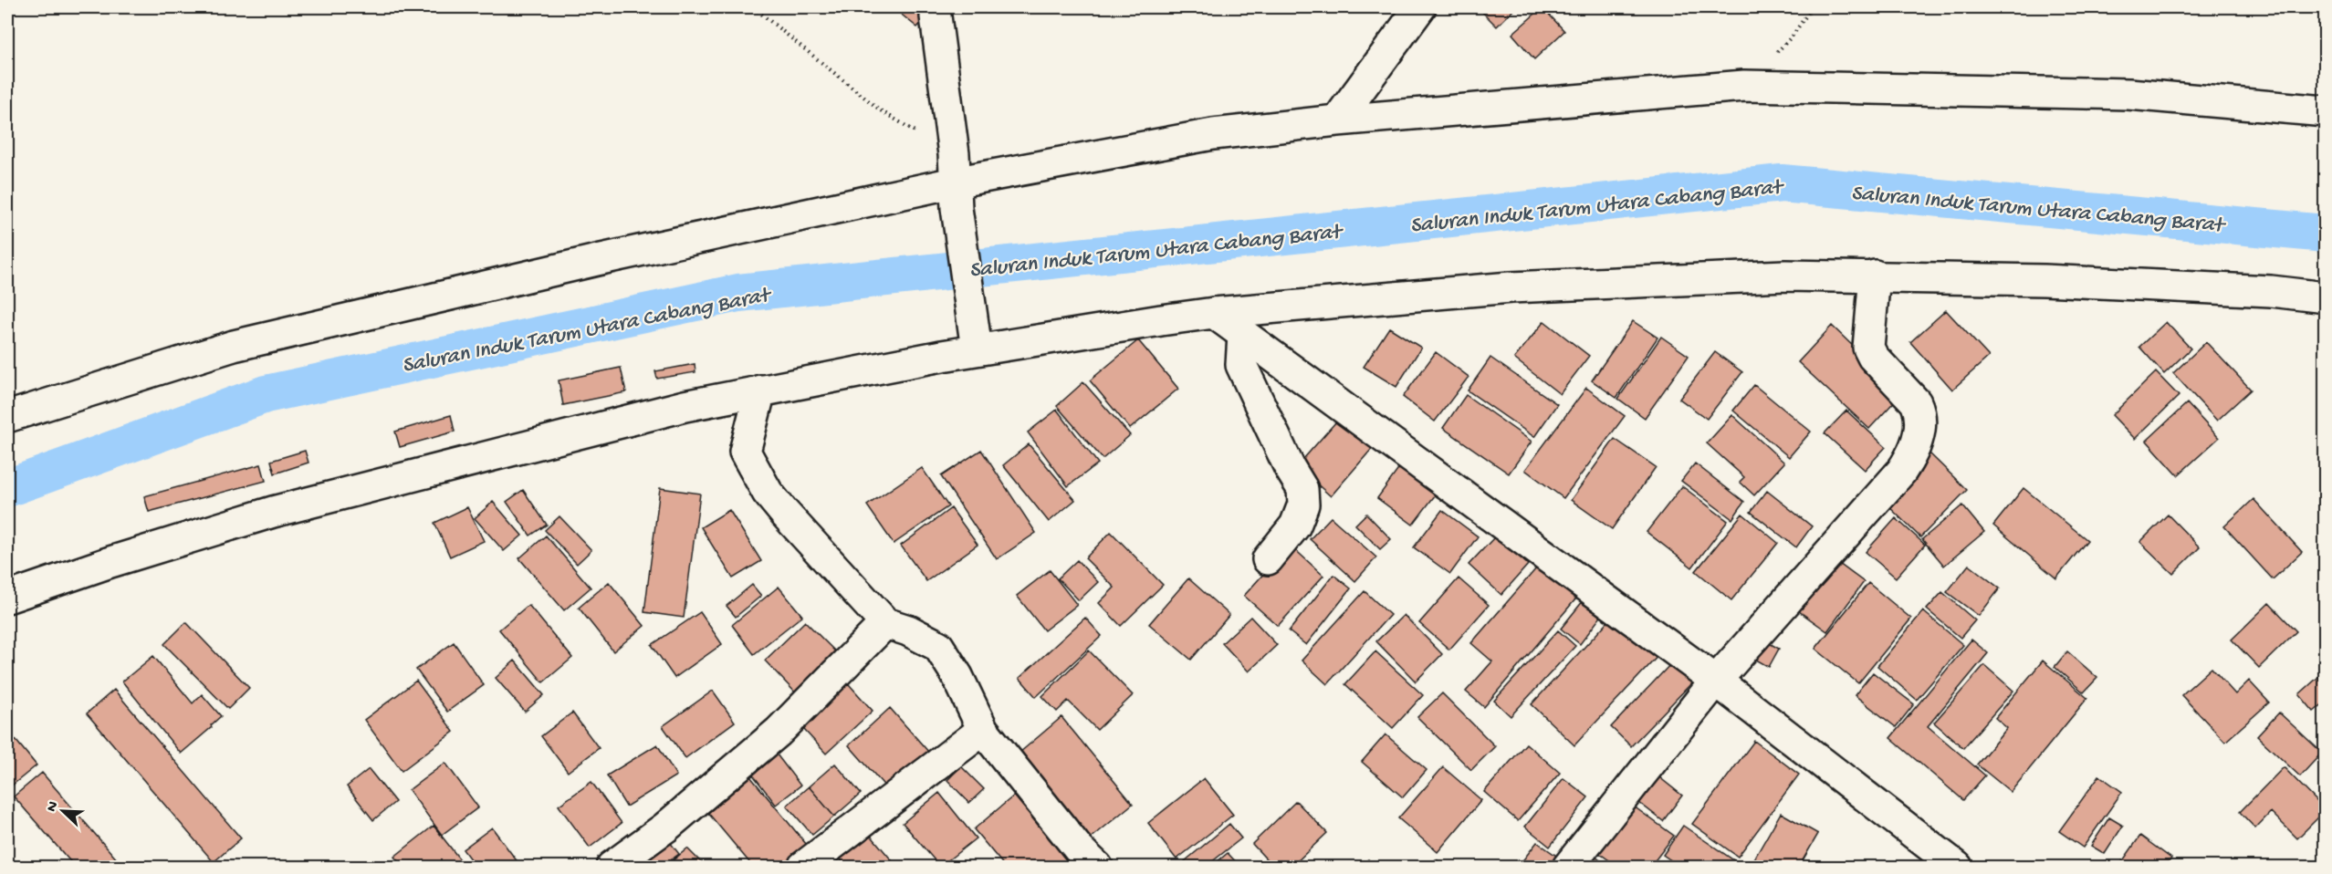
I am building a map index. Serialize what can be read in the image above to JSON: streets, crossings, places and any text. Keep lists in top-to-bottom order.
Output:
{
  "water": ["Saluran Induk Tarum Utara Cabang Barat"],
  "north": "top left"
}
